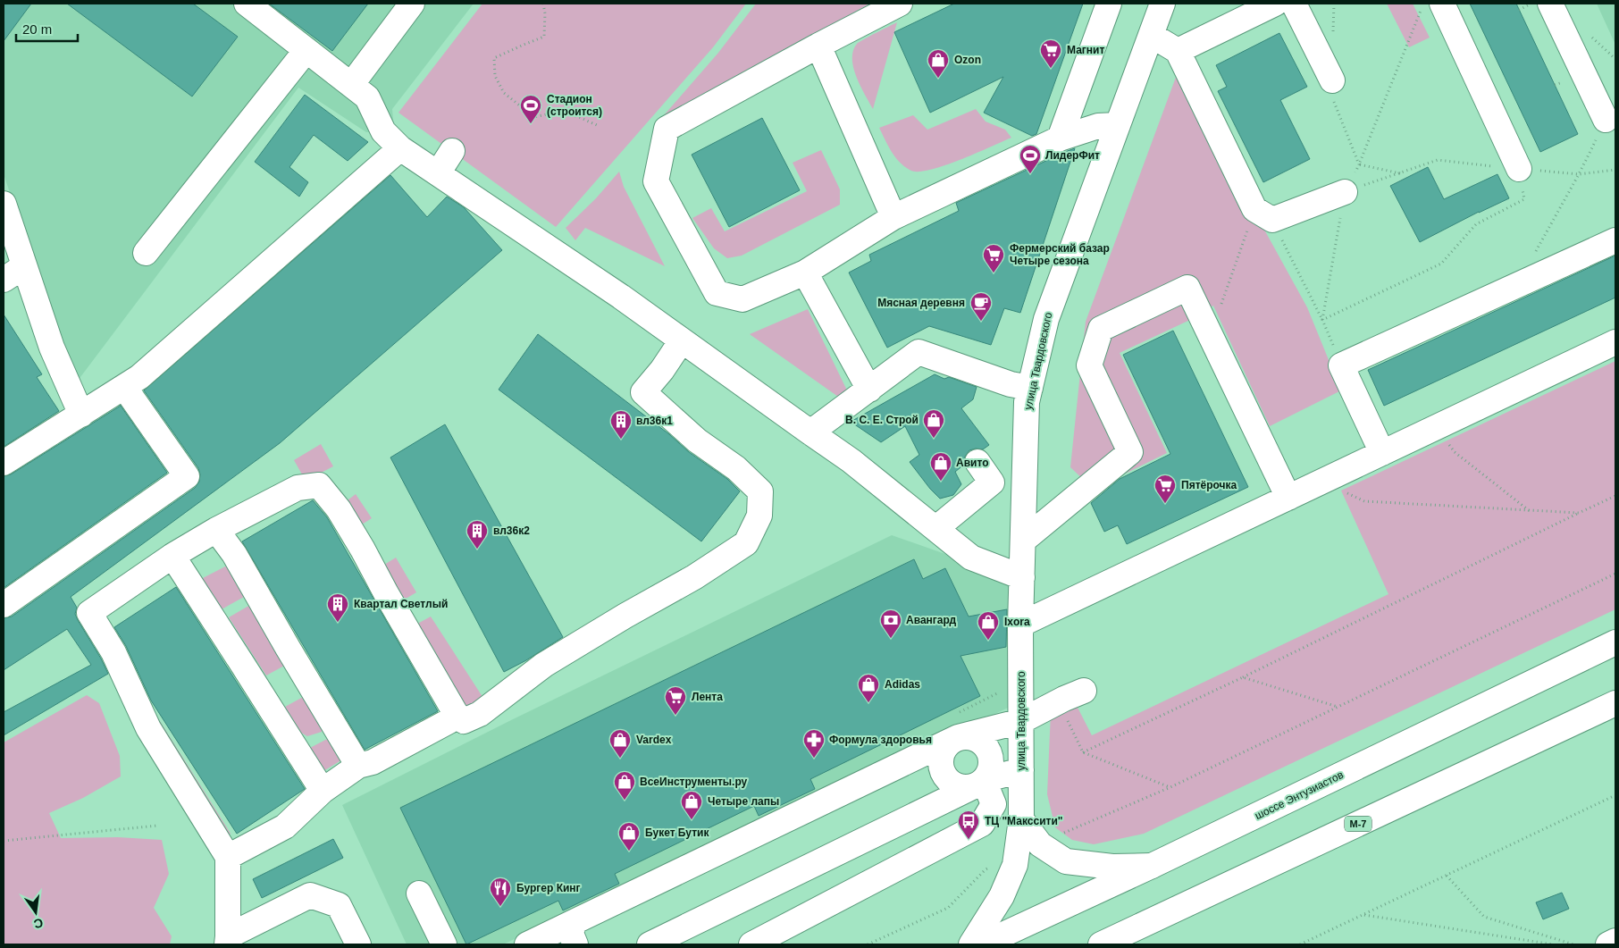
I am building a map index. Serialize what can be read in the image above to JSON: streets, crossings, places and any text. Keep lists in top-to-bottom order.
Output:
{
  "streets": {
    "main road": ["улица Твардовского", "шоссе Энтузиастов", "М-7"]
  },
  "places": {
    "supermarket": [
      "Магнит",
      "Фермерский базар Четыре сезона",
      "Пятёрочка",
      "Лента"
    ],
    "shop": [
      "Ozon",
      "В. С. Е. Строй",
      "Авито",
      "Ixora",
      "Adidas",
      "Vardex",
      "ВсеИнструменты.ру",
      "Четыре лапы",
      "Букет Бутик"
    ],
    "sports": ["Стадион (строится)", "ЛидерФит"],
    "cafe": ["Мясная деревня"],
    "building": ["вл36к1", "вл36к2", "Квартал Светлый"],
    "bank": ["Авангард"],
    "pharmacy": ["Формула здоровья"],
    "bus stop": ["ТЦ \"Макссити\""],
    "restaurant": ["Бургер Кинг"]
  },
  "scale_bar": "20 m",
  "north": "bottom"
}
